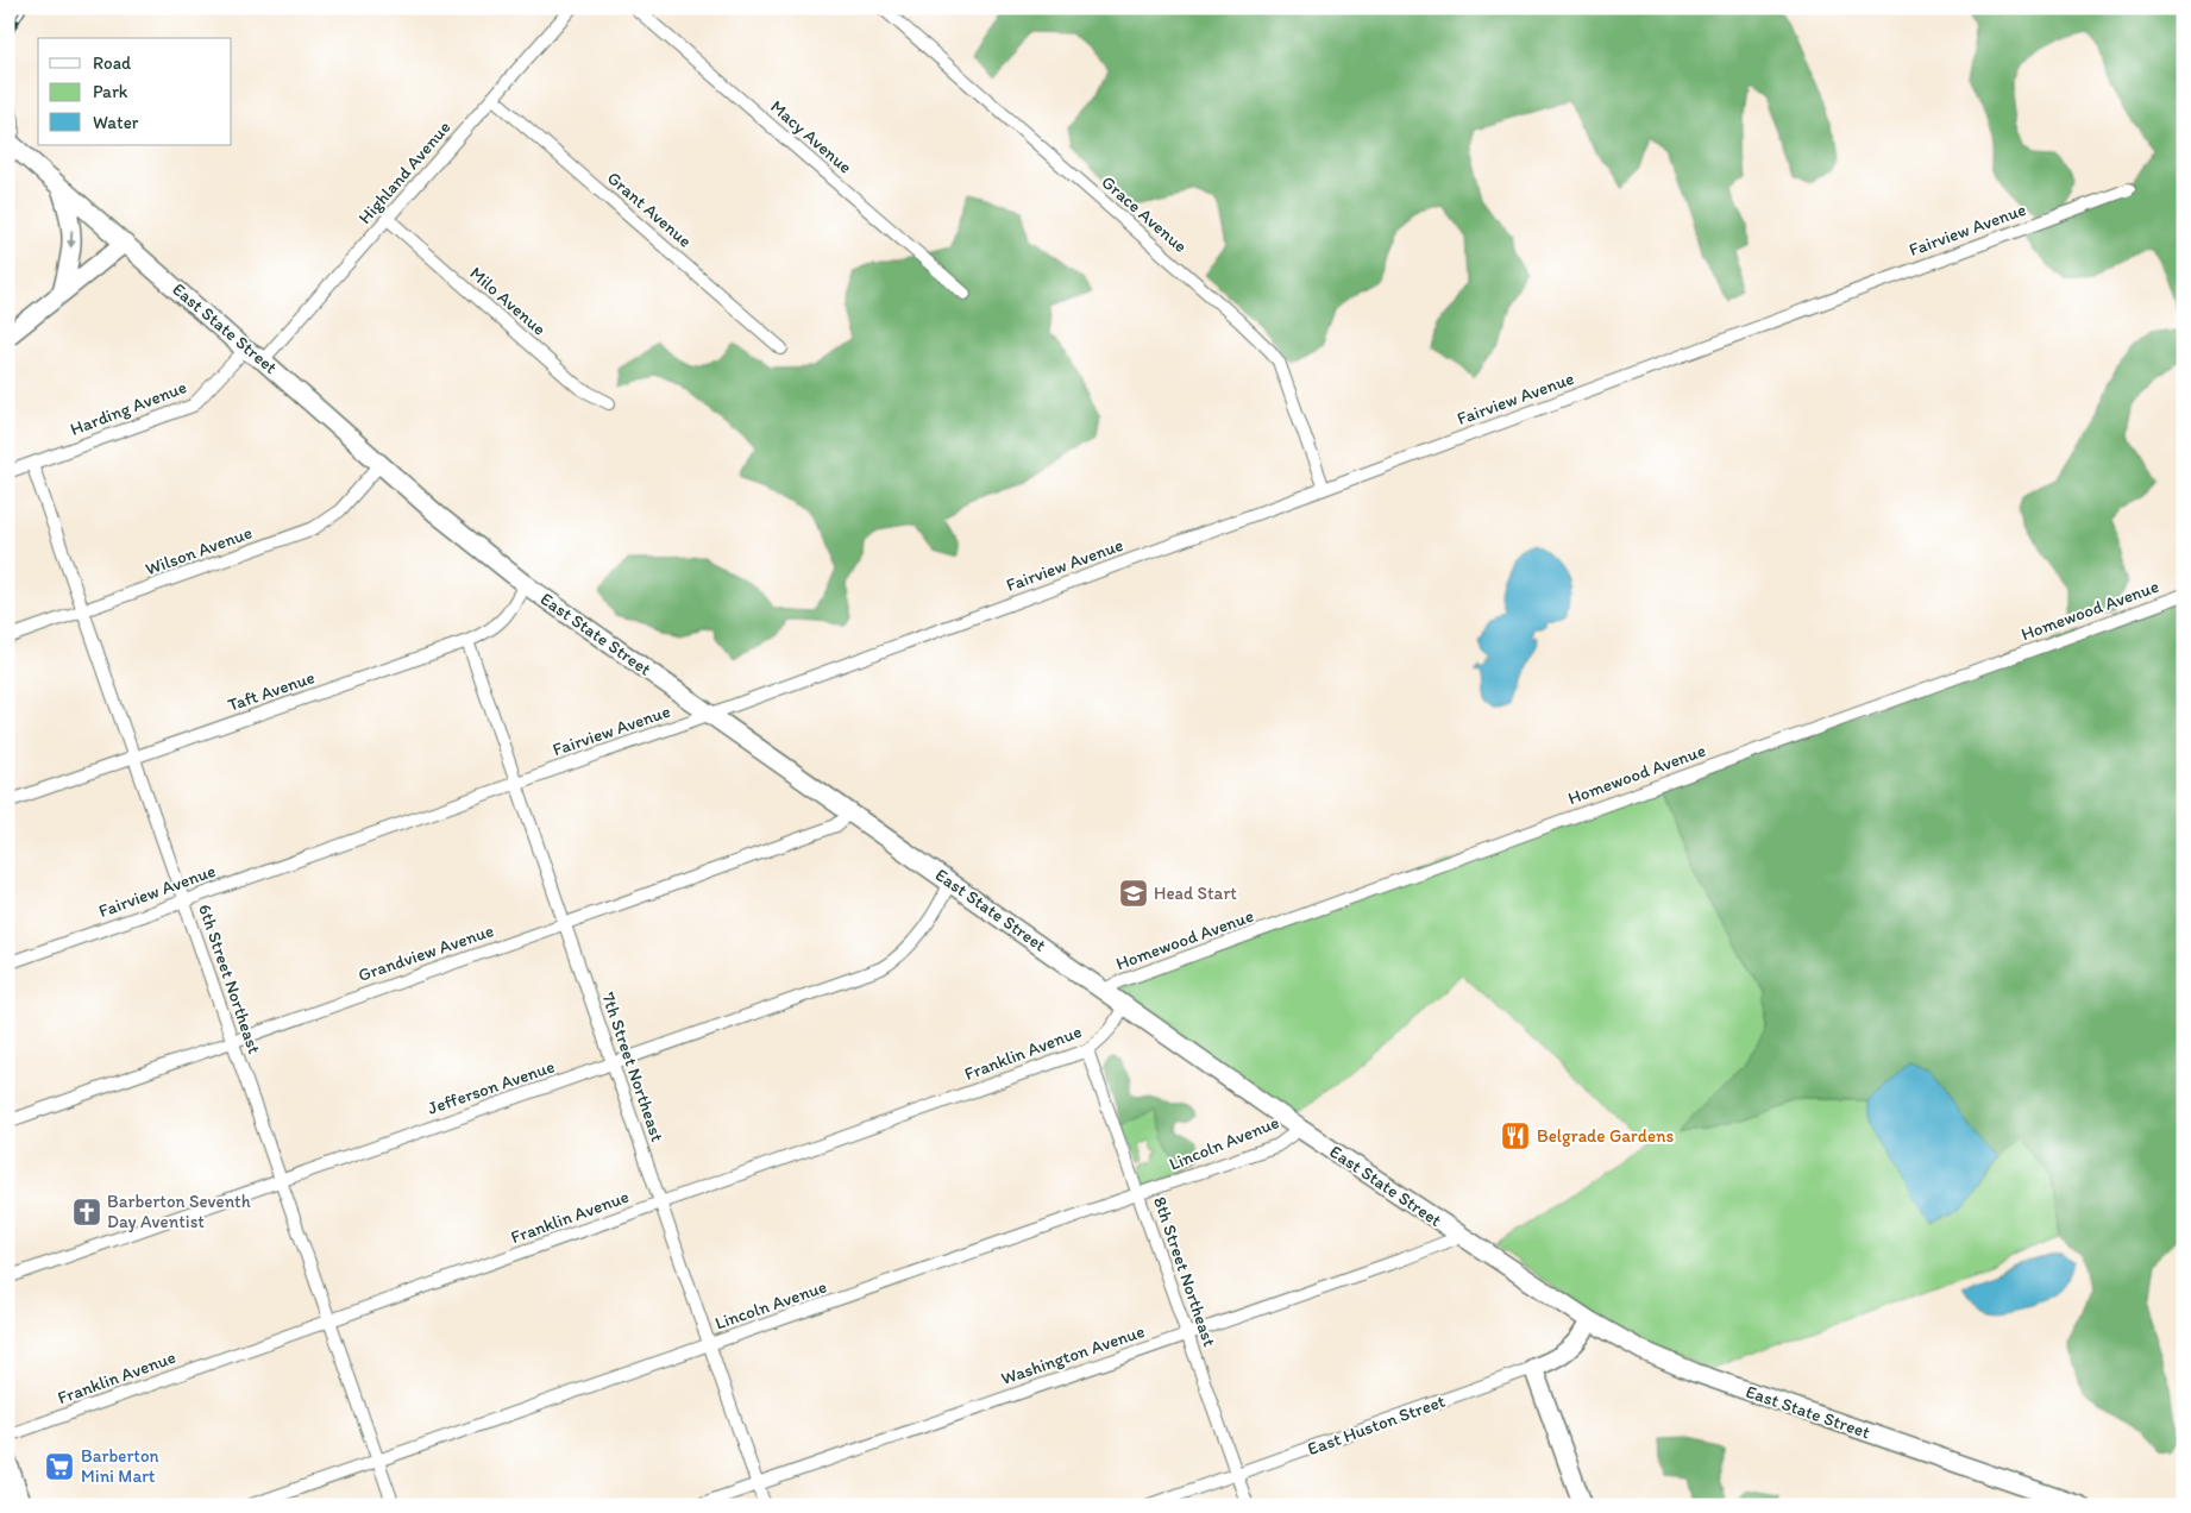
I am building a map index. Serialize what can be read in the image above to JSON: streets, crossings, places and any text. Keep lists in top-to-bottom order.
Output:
{
  "streets": {
    "street": [
      "Macy Avenue",
      "Highland Avenue",
      "Grant Avenue",
      "Grace Avenue",
      "Fairview Avenue",
      "Milo Avenue",
      "East State Street",
      "Harding Avenue",
      "Wilson Avenue",
      "Homewood Avenue",
      "Taft Avenue",
      "Grandview Avenue",
      "6th Street Northeast",
      "Franklin Avenue",
      "7th Street Northeast",
      "Jefferson Avenue",
      "Lincoln Avenue",
      "8th Street Northeast",
      "Washington Avenue",
      "East Huston Street"
    ]
  },
  "crossings": [
    ["Highland Avenue", "Grant Avenue"],
    ["Highland Avenue", "Milo Avenue"],
    ["Highland Avenue", "East State Street"],
    ["Grace Avenue", "Fairview Avenue"],
    ["Fairview Avenue", "East State Street"],
    ["Fairview Avenue", "6th Street Northeast"],
    ["Fairview Avenue", "7th Street Northeast"],
    ["East State Street", "Harding Avenue"],
    ["East State Street", "Wilson Avenue"],
    ["East State Street", "Homewood Avenue"],
    ["East State Street", "Taft Avenue"],
    ["East State Street", "Grandview Avenue"],
    ["East State Street", "Franklin Avenue"],
    ["East State Street", "Jefferson Avenue"],
    ["East State Street", "Lincoln Avenue"],
    ["East State Street", "Washington Avenue"],
    ["East State Street", "East Huston Street"],
    ["Harding Avenue", "6th Street Northeast"],
    ["Wilson Avenue", "6th Street Northeast"],
    ["Taft Avenue", "6th Street Northeast"],
    ["Taft Avenue", "7th Street Northeast"],
    ["Grandview Avenue", "6th Street Northeast"],
    ["Grandview Avenue", "7th Street Northeast"],
    ["6th Street Northeast", "Franklin Avenue"],
    ["6th Street Northeast", "Jefferson Avenue"],
    ["6th Street Northeast", "Lincoln Avenue"],
    ["Franklin Avenue", "7th Street Northeast"],
    ["Franklin Avenue", "8th Street Northeast"],
    ["7th Street Northeast", "Jefferson Avenue"],
    ["7th Street Northeast", "Lincoln Avenue"],
    ["7th Street Northeast", "Washington Avenue"],
    ["Lincoln Avenue", "8th Street Northeast"],
    ["8th Street Northeast", "Washington Avenue"],
    ["8th Street Northeast", "East Huston Street"]
  ],
  "places": {
    "school or university": ["Head Start"],
    "restaurant": ["Belgrade Gardens"],
    "church": ["Barberton Seventh Day Aventist"],
    "supermarket": ["Barberton Mini Mart"]
  },
  "legend": ["Road", "Park", "Water"]
}
